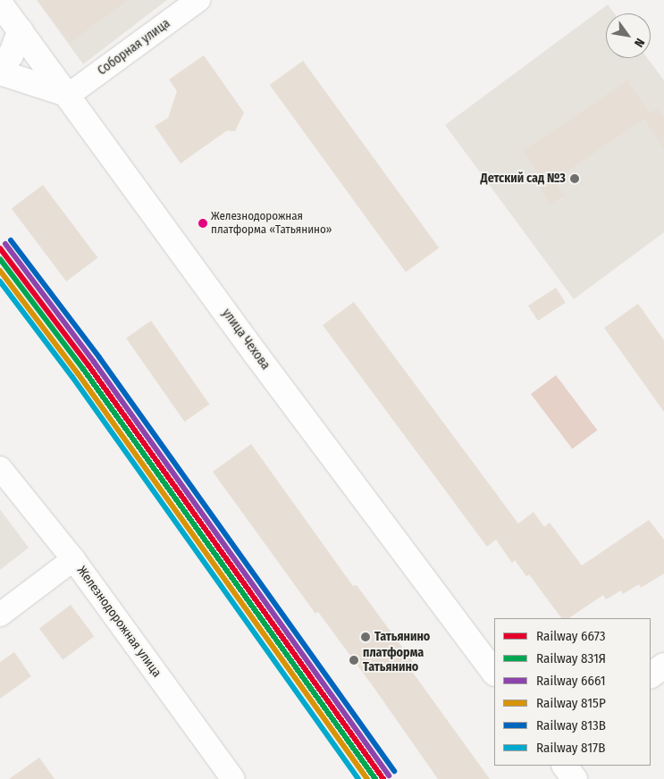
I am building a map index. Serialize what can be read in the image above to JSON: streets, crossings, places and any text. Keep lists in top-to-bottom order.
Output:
{
  "streets": {
    "street": ["Соборная улица", "улица Чехова", "Железнодорожная улица"]
  },
  "crossings": [
    ["Соборная улица", "улица Чехова"]
  ],
  "places": [
    "Детский сад №3",
    "Железнодорожная платформа «Татьянино»",
    "Татьянино",
    "платформа Татьянино"
  ],
  "lines": [
    "rail line 813В",
    "rail line 6661",
    "rail line 6673",
    "rail line 831Я",
    "rail line 815Р",
    "rail line 817В"
  ],
  "legend": [
    "Railway 6673",
    "Railway 831Я",
    "Railway 6661",
    "Railway 815Р",
    "Railway 813В",
    "Railway 817В"
  ],
  "north": "bottom right"
}
